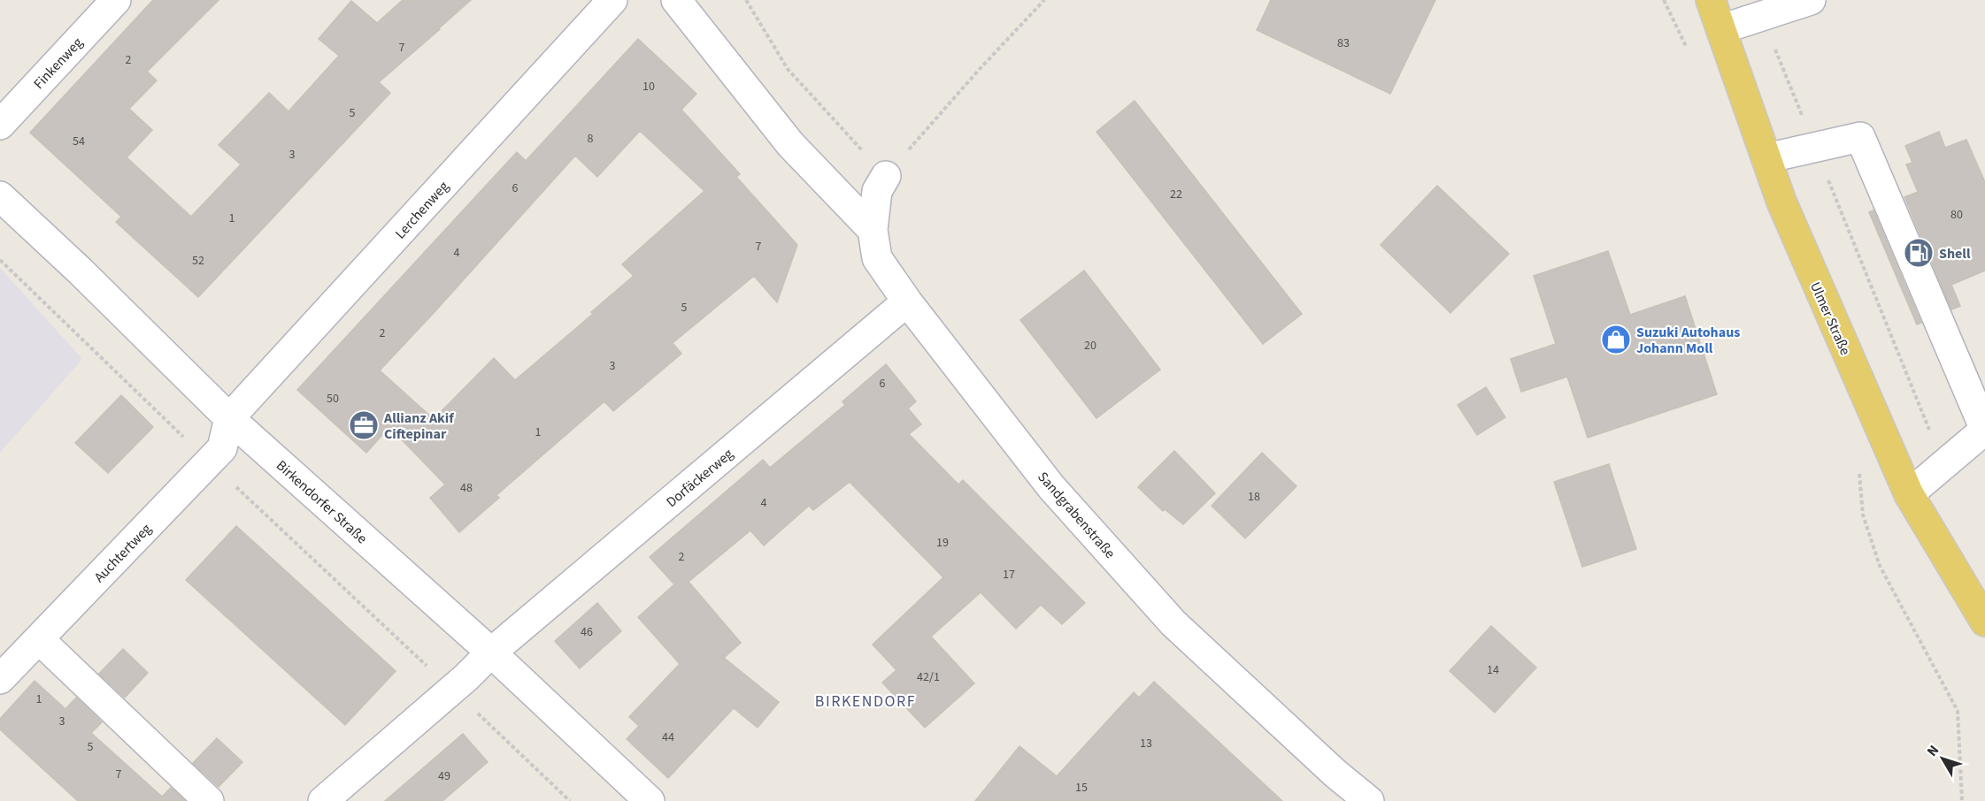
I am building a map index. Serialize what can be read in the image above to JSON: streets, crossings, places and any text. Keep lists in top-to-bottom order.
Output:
{
  "streets": {
    "main road": ["Ulmer Straße"],
    "street": [
      "Finkenweg",
      "Lerchenweg",
      "Dorfäckerweg",
      "Birkendorfer Straße",
      "Sandgrabenstraße",
      "Auchtertweg"
    ]
  },
  "crossings": [
    ["Lerchenweg", "Birkendorfer Straße"],
    ["Lerchenweg", "Auchtertweg"],
    ["Dorfäckerweg", "Birkendorfer Straße"],
    ["Dorfäckerweg", "Sandgrabenstraße"],
    ["Birkendorfer Straße", "Auchtertweg"]
  ],
  "districts": ["BIRKENDORF"],
  "places": {
    "fuel station": ["Shell"],
    "shop": ["Suzuki Autohaus Johann Moll"],
    "office": ["Allianz Akif Ciftepinar"]
  },
  "house_numbers": [
    "83",
    "7",
    "2",
    "10",
    "5",
    "8",
    "54",
    "3",
    "6",
    "22",
    "80",
    "1",
    "7",
    "4",
    "52",
    "5",
    "2",
    "20",
    "3",
    "6",
    "50",
    "1",
    "48",
    "18",
    "4",
    "19",
    "2",
    "17",
    "46",
    "14",
    "42/1",
    "1",
    "3",
    "44",
    "13",
    "5",
    "7",
    "49",
    "15"
  ],
  "north": "top left"
}
